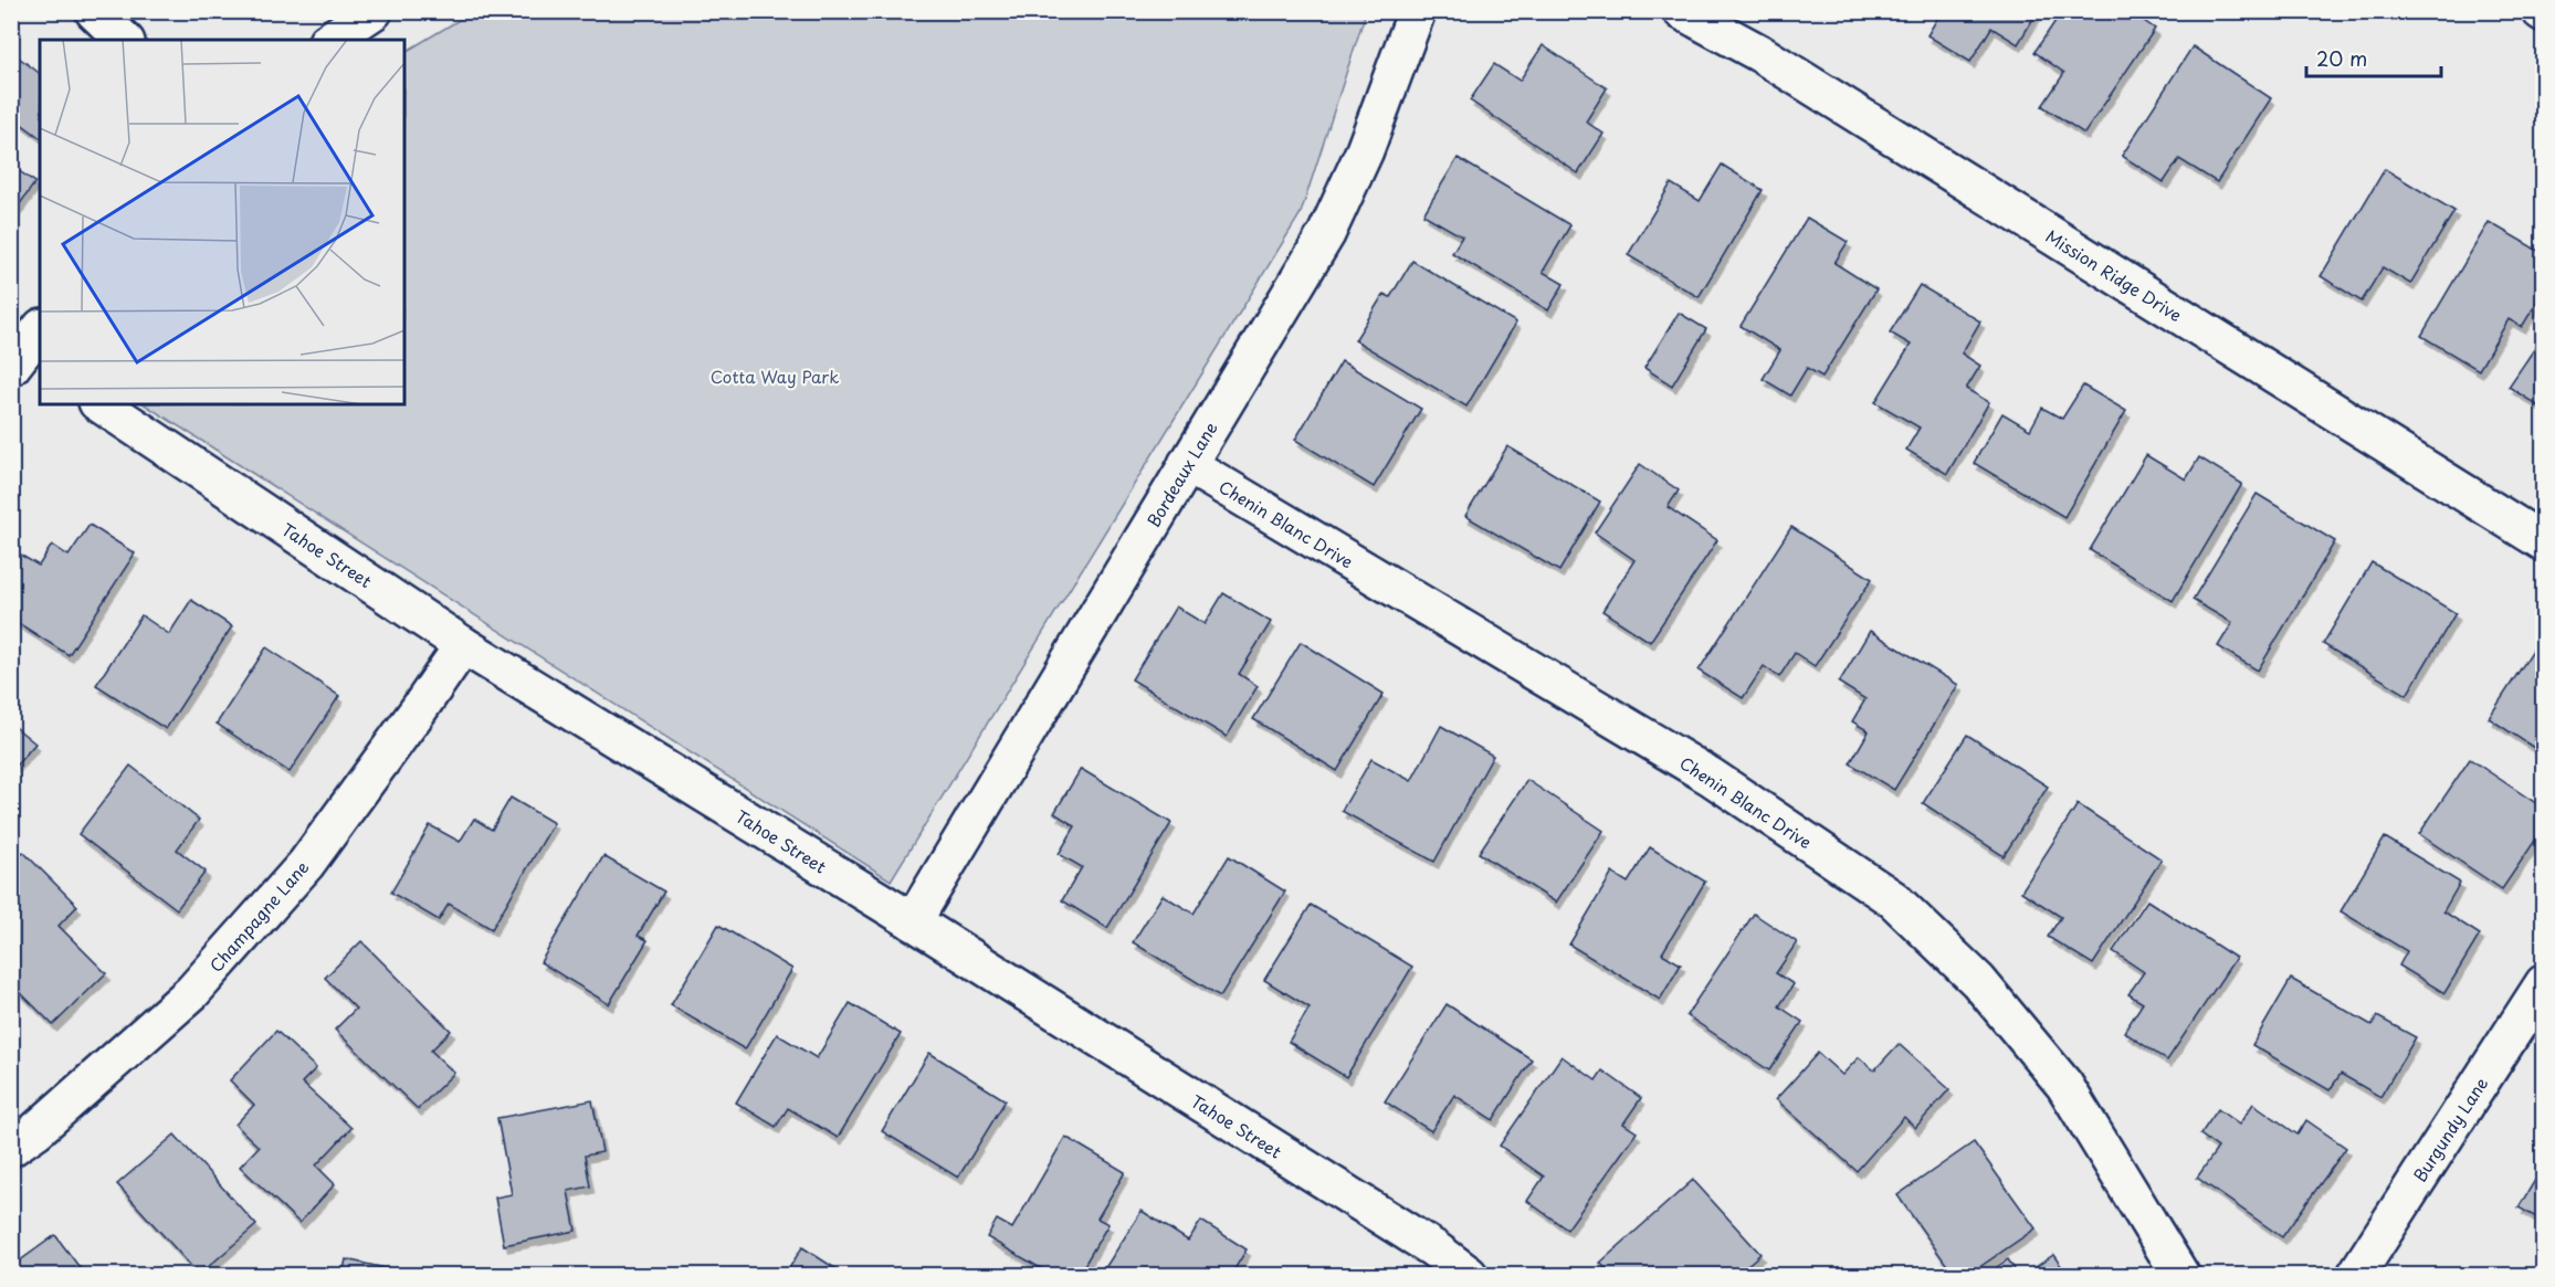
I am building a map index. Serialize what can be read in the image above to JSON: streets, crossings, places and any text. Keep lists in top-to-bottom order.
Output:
{
  "streets": {
    "street": [
      "Mission Ridge Drive",
      "Bordeaux Lane",
      "Chenin Blanc Drive",
      "Tahoe Street",
      "Champagne Lane",
      "Burgundy Lane"
    ]
  },
  "crossings": [
    ["Bordeaux Lane", "Chenin Blanc Drive"],
    ["Bordeaux Lane", "Tahoe Street"],
    ["Tahoe Street", "Champagne Lane"]
  ],
  "parks": ["Cotta Way Park"],
  "scale_bar": "20 m"
}
